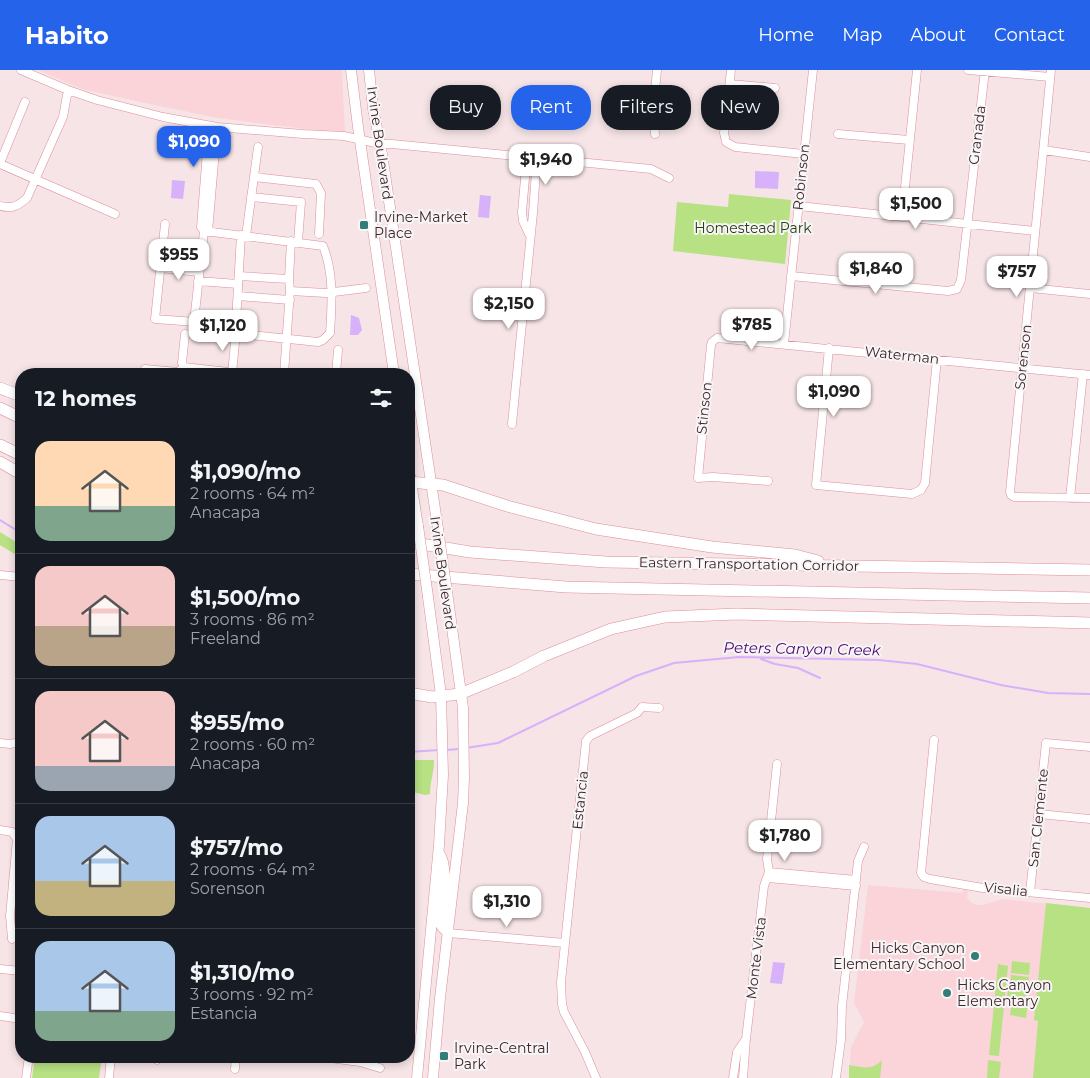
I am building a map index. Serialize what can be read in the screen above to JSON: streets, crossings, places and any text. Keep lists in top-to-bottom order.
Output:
{
  "streets": {
    "highway": ["Eastern Transportation Corridor"],
    "main road": ["Irvine Boulevard"],
    "street": [
      "Granada",
      "Robinson",
      "Waterman",
      "Sorenson",
      "Stinson",
      "Estancia",
      "San Clemente",
      "Visalia",
      "Monte Vista"
    ]
  },
  "crossings": [
    ["Granada", "Robinson"],
    ["Robinson", "Waterman"],
    ["Waterman", "Sorenson"],
    ["Waterman", "Stinson"],
    ["San Clemente", "Visalia"]
  ],
  "water": ["Peters Canyon Creek"],
  "parks": ["Homestead Park"],
  "places": {
    "transit": ["Irvine-Market Place", "Irvine-Central Park"],
    "other": ["Hicks Canyon Elementary School", "Hicks Canyon Elementary"]
  },
  "page": {
    "header": "Habito",
    "nav": [
      "Home",
      "Map",
      "About",
      "Contact"
    ],
    "chip": [
      "Buy",
      "Rent",
      "Filters",
      "New"
    ],
    "price": [
      "$1,090",
      "$1,940",
      "$1,500",
      "$955",
      "$1,840",
      "$757",
      "$2,150",
      "$785",
      "$1,120",
      "$1,090",
      "$1,780",
      "$1,310"
    ],
    "heading": "12 homes",
    "list": [
      {
        "name": "$1,090/mo",
        "note": "2 rooms · 64 m² · Anacapa"
      },
      {
        "name": "$1,500/mo",
        "note": "3 rooms · 86 m² · Freeland"
      },
      {
        "name": "$955/mo",
        "note": "2 rooms · 60 m² · Anacapa"
      },
      {
        "name": "$757/mo",
        "note": "2 rooms · 64 m² · Sorenson"
      },
      {
        "name": "$1,310/mo",
        "note": "3 rooms · 92 m² · Estancia"
      }
    ]
  }
}
